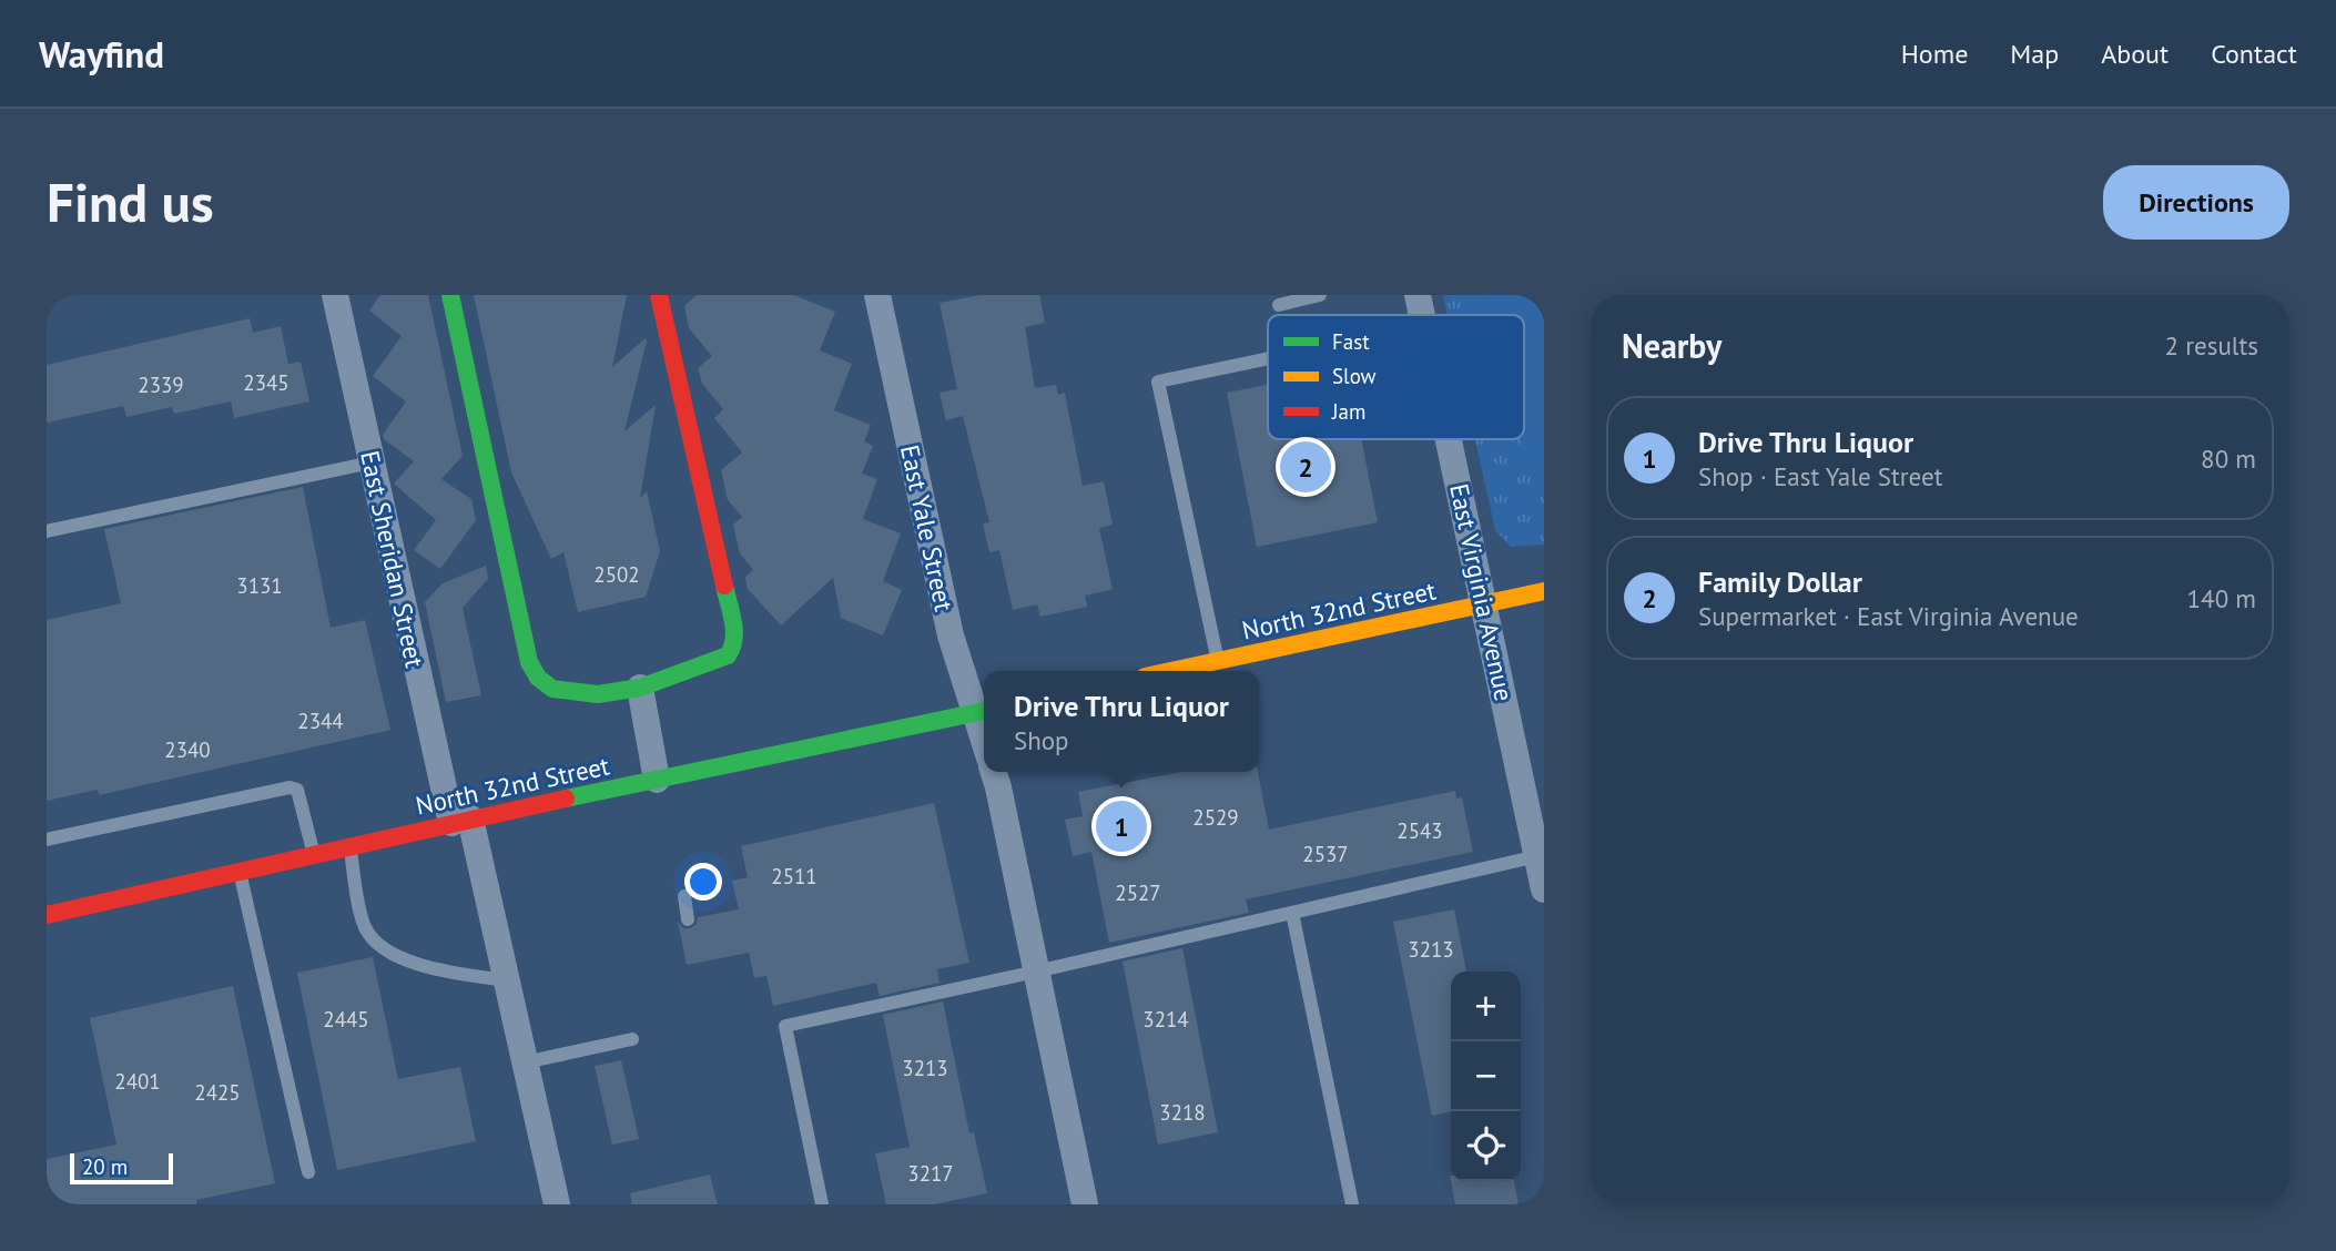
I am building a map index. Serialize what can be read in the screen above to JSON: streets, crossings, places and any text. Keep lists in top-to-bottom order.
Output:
{
  "streets": {
    "main road": ["North 32nd Street"],
    "street": ["East Yale Street", "East Sheridan Street", "East Virginia Avenue"]
  },
  "crossings": [
    ["East Yale Street", "North 32nd Street"],
    ["East Sheridan Street", "North 32nd Street"],
    ["East Virginia Avenue", "North 32nd Street"]
  ],
  "house_numbers": [
    "2345",
    "2339",
    "2502",
    "3131",
    "2344",
    "2340",
    "2529",
    "2543",
    "2537",
    "2511",
    "2527",
    "3213",
    "2445",
    "3214",
    "3213",
    "2401",
    "2425",
    "3218",
    "3217"
  ],
  "legend": ["Fast", "Slow", "Jam"],
  "scale_bar": "20 m",
  "page": {
    "header": "Wayfind",
    "nav": [
      "Home",
      "Map",
      "About",
      "Contact"
    ],
    "buttons": "Directions",
    "title": "Find us",
    "heading": ["Nearby", "2 results"],
    "list": [
      {
        "mark": "1",
        "name": "Drive Thru Liquor",
        "note": "Shop · East Yale Street",
        "value": "80 m"
      },
      {
        "mark": "2",
        "name": "Family Dollar",
        "note": "Supermarket · East Virginia Avenue",
        "value": "140 m"
      }
    ],
    "pins": ["2", "1"],
    "popup": ["Drive Thru Liquor", "Shop"],
    "map_buttons": ["+", "−"],
    "scale": "20 m"
  }
}
